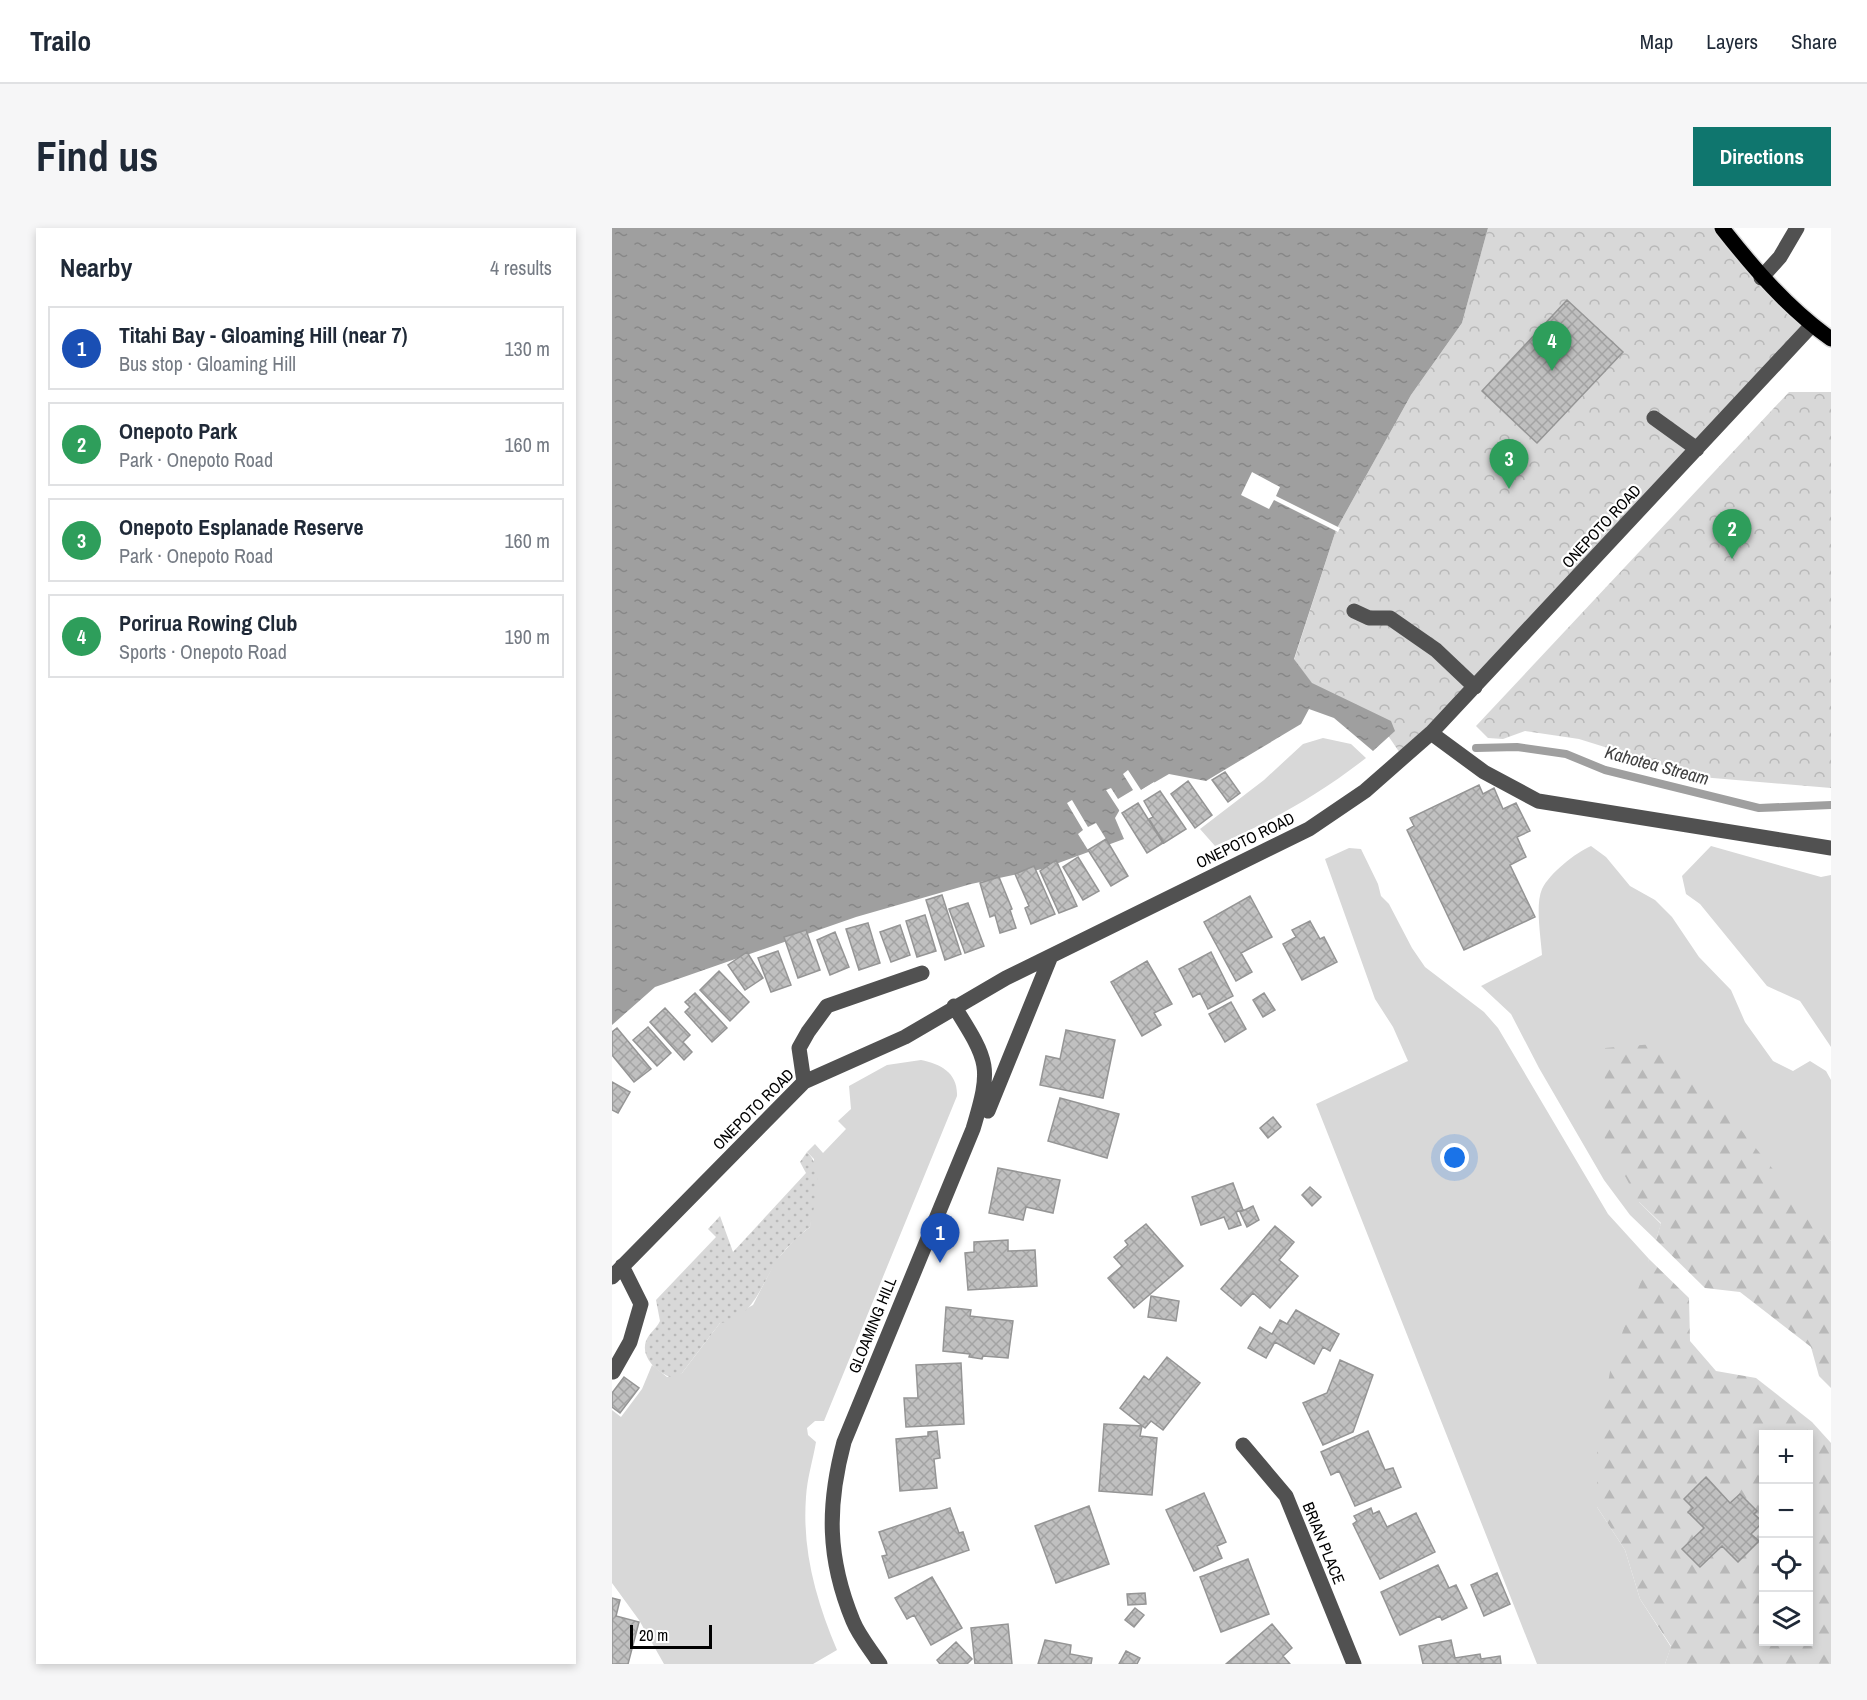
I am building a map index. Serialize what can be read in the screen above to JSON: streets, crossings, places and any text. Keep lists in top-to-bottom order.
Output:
{
  "streets": {
    "street": ["ONEPOTO ROAD", "GLOAMING HILL", "BRIAN PLACE"]
  },
  "crossings": [
    ["ONEPOTO ROAD", "GLOAMING HILL"]
  ],
  "water": ["Kahotea Stream"],
  "scale_bar": "20 m",
  "page": {
    "header": "Trailo",
    "nav": ["Map", "Layers", "Share"],
    "buttons": "Directions",
    "title": "Find us",
    "heading": ["Nearby", "4 results"],
    "list": [
      {
        "mark": "1",
        "name": "Titahi Bay - Gloaming Hill (near 7)",
        "note": "Bus stop · Gloaming Hill",
        "value": "130 m"
      },
      {
        "mark": "2",
        "name": "Onepoto Park",
        "note": "Park · Onepoto Road",
        "value": "160 m"
      },
      {
        "mark": "3",
        "name": "Onepoto Esplanade Reserve",
        "note": "Park · Onepoto Road",
        "value": "160 m"
      },
      {
        "mark": "4",
        "name": "Porirua Rowing Club",
        "note": "Sports · Onepoto Road",
        "value": "190 m"
      }
    ],
    "pins": [
      "4",
      "3",
      "2",
      "1"
    ],
    "map_buttons": ["+", "−"],
    "scale": "20 m"
  }
}
